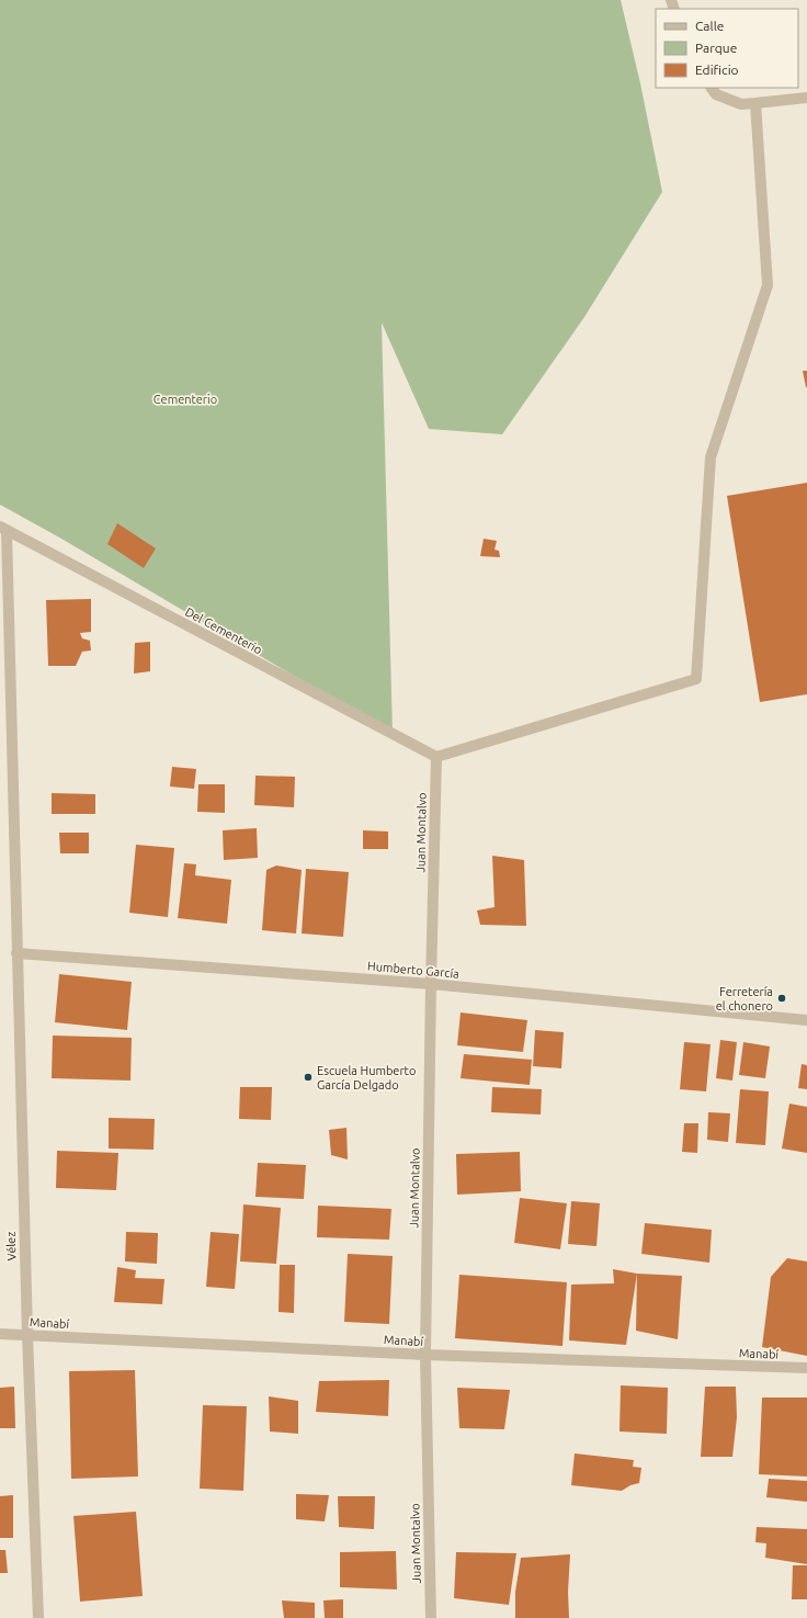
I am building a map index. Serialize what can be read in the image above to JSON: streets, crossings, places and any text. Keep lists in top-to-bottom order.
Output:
{
  "streets": {
    "street": [
      "Del Cementerio",
      "Juan Montalvo",
      "Humberto García",
      "Vélez",
      "Manabí"
    ]
  },
  "crossings": [
    ["Del Cementerio", "Juan Montalvo"],
    ["Del Cementerio", "Vélez"],
    ["Juan Montalvo", "Humberto García"],
    ["Juan Montalvo", "Manabí"],
    ["Humberto García", "Vélez"],
    ["Vélez", "Manabí"]
  ],
  "parks": ["Cementerio"],
  "places": ["Ferretería el chonero", "Escuela Humberto García Delgado"],
  "legend": ["Calle", "Parque", "Edificio"]
}
